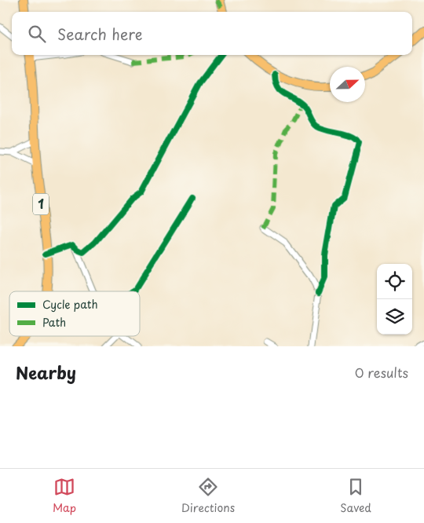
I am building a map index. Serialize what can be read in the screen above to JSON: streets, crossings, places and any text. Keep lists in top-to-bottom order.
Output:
{
  "streets": {
    "main road": ["1"]
  },
  "legend": ["Cycle path", "Path"],
  "north": "right",
  "page": {
    "search": "Search here",
    "heading": ["Nearby", "0 results"],
    "nav": ["Map", "Directions", "Saved"]
  }
}
